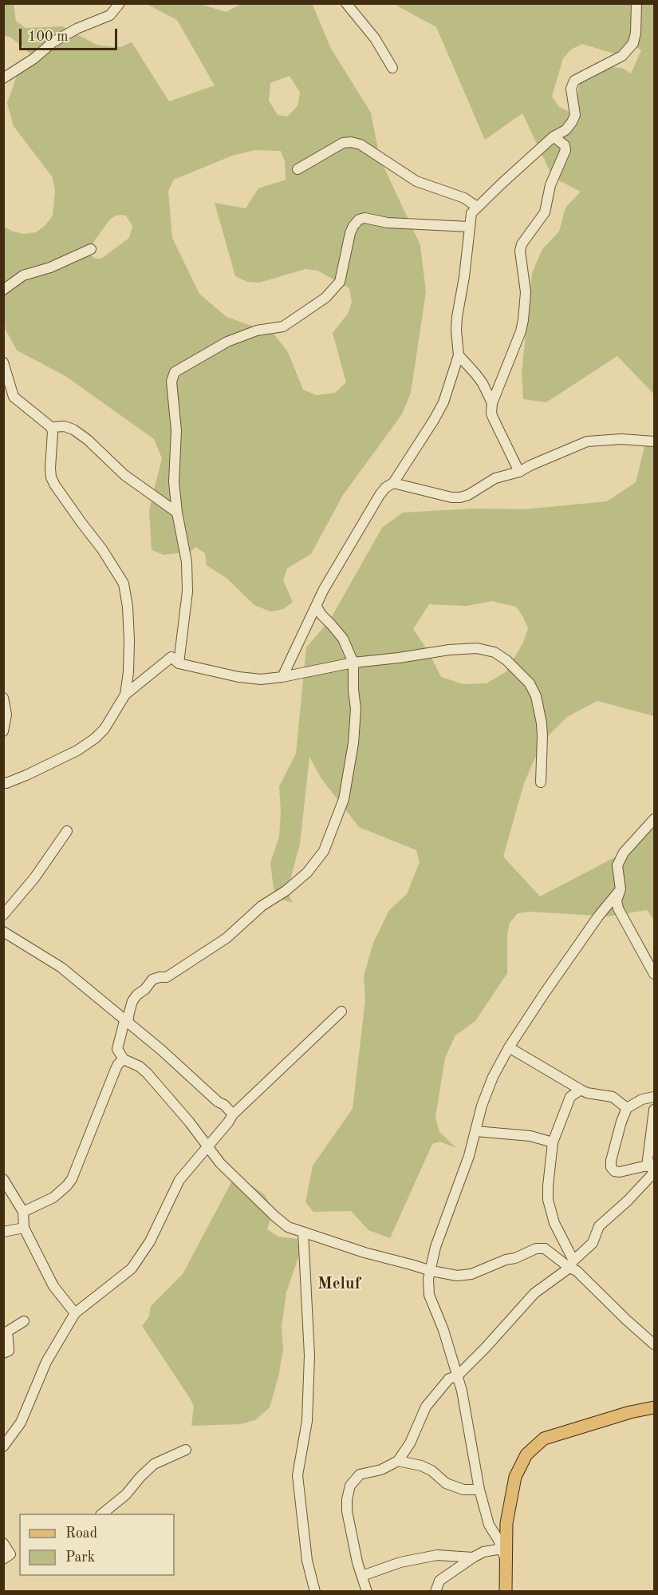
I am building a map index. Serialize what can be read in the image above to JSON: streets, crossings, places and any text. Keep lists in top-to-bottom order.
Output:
{
  "districts": ["Meluf"],
  "legend": ["Road", "Park"],
  "scale_bar": "100 m"
}
